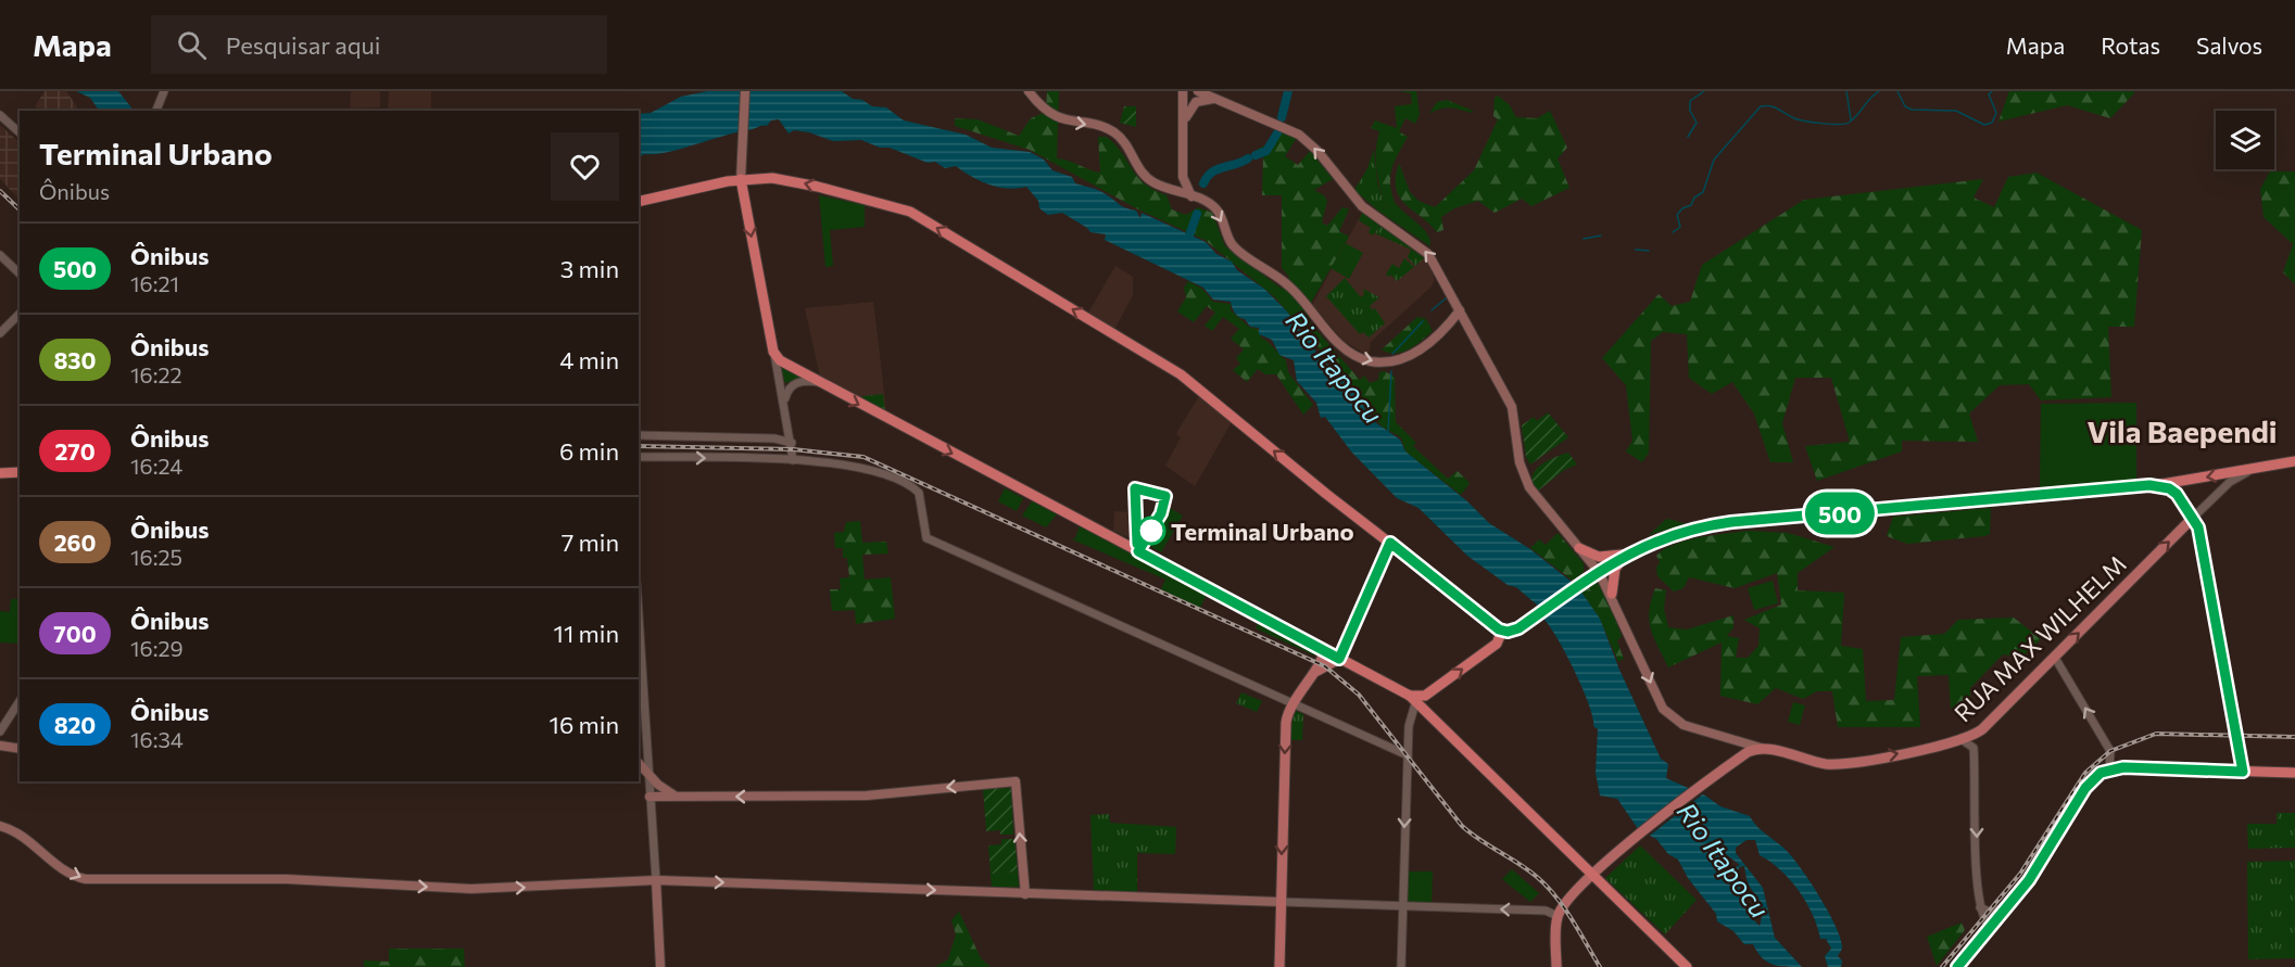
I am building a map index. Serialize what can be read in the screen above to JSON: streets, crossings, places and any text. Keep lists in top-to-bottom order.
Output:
{
  "streets": {
    "main road": ["RUA MAX WILHELM"]
  },
  "districts": ["Vila Baependi"],
  "water": ["Rio Itapocu"],
  "places": ["Terminal Urbano"],
  "lines": ["bus line 500"],
  "page": {
    "header": "Mapa",
    "search": "Pesquisar aqui",
    "nav": ["Mapa", "Rotas", "Salvos"],
    "on_map": "500",
    "heading": ["Terminal Urbano", "Ônibus"],
    "list": [
      {
        "mark": "500",
        "name": "Ônibus",
        "note": "16:21",
        "value": "3 min"
      },
      {
        "mark": "830",
        "name": "Ônibus",
        "note": "16:22",
        "value": "4 min"
      },
      {
        "mark": "270",
        "name": "Ônibus",
        "note": "16:24",
        "value": "6 min"
      },
      {
        "mark": "260",
        "name": "Ônibus",
        "note": "16:25",
        "value": "7 min"
      },
      {
        "mark": "700",
        "name": "Ônibus",
        "note": "16:29",
        "value": "11 min"
      },
      {
        "mark": "820",
        "name": "Ônibus",
        "note": "16:34",
        "value": "16 min"
      }
    ]
  }
}
